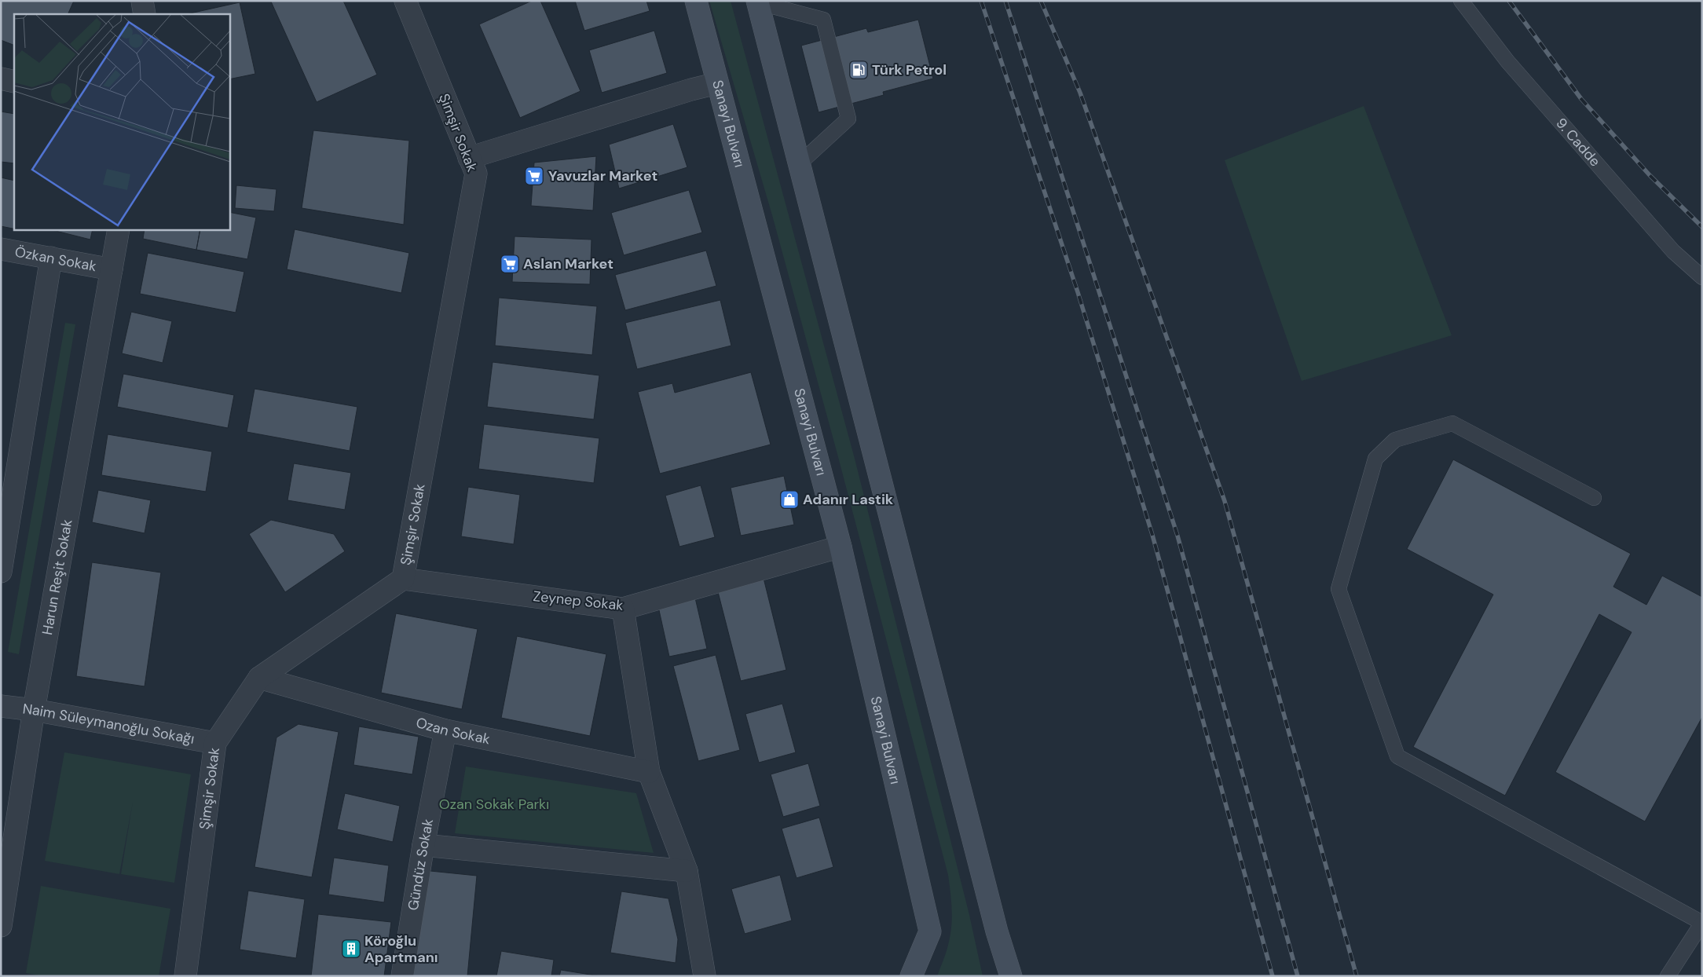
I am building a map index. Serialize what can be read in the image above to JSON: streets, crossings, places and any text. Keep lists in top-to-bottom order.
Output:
{
  "streets": {
    "main road": ["Sanayi Bulvarı"],
    "street": [
      "Şimşir Sokak",
      "Özkan Sokak",
      "Harun Reşit Sokak",
      "Zeynep Sokak",
      "Naim Süleymanoğlu Sokağı",
      "Ozan Sokak",
      "Gündüz Sokak"
    ],
    "lane": ["9. Cadde"]
  },
  "crossings": [
    ["Sanayi Bulvarı", "Zeynep Sokak"],
    ["Şimşir Sokak", "Zeynep Sokak"],
    ["Şimşir Sokak", "Naim Süleymanoğlu Sokağı"],
    ["Şimşir Sokak", "Ozan Sokak"],
    ["Özkan Sokak", "Harun Reşit Sokak"],
    ["Harun Reşit Sokak", "Naim Süleymanoğlu Sokağı"],
    ["Ozan Sokak", "Gündüz Sokak"]
  ],
  "parks": ["Ozan Sokak Parkı"],
  "places": {
    "fuel station": ["Türk Petrol"],
    "supermarket": ["Yavuzlar Market", "Aslan Market"],
    "shop": ["Adanır Lastik"],
    "building": ["Köroğlu Apartmanı"]
  }
}
